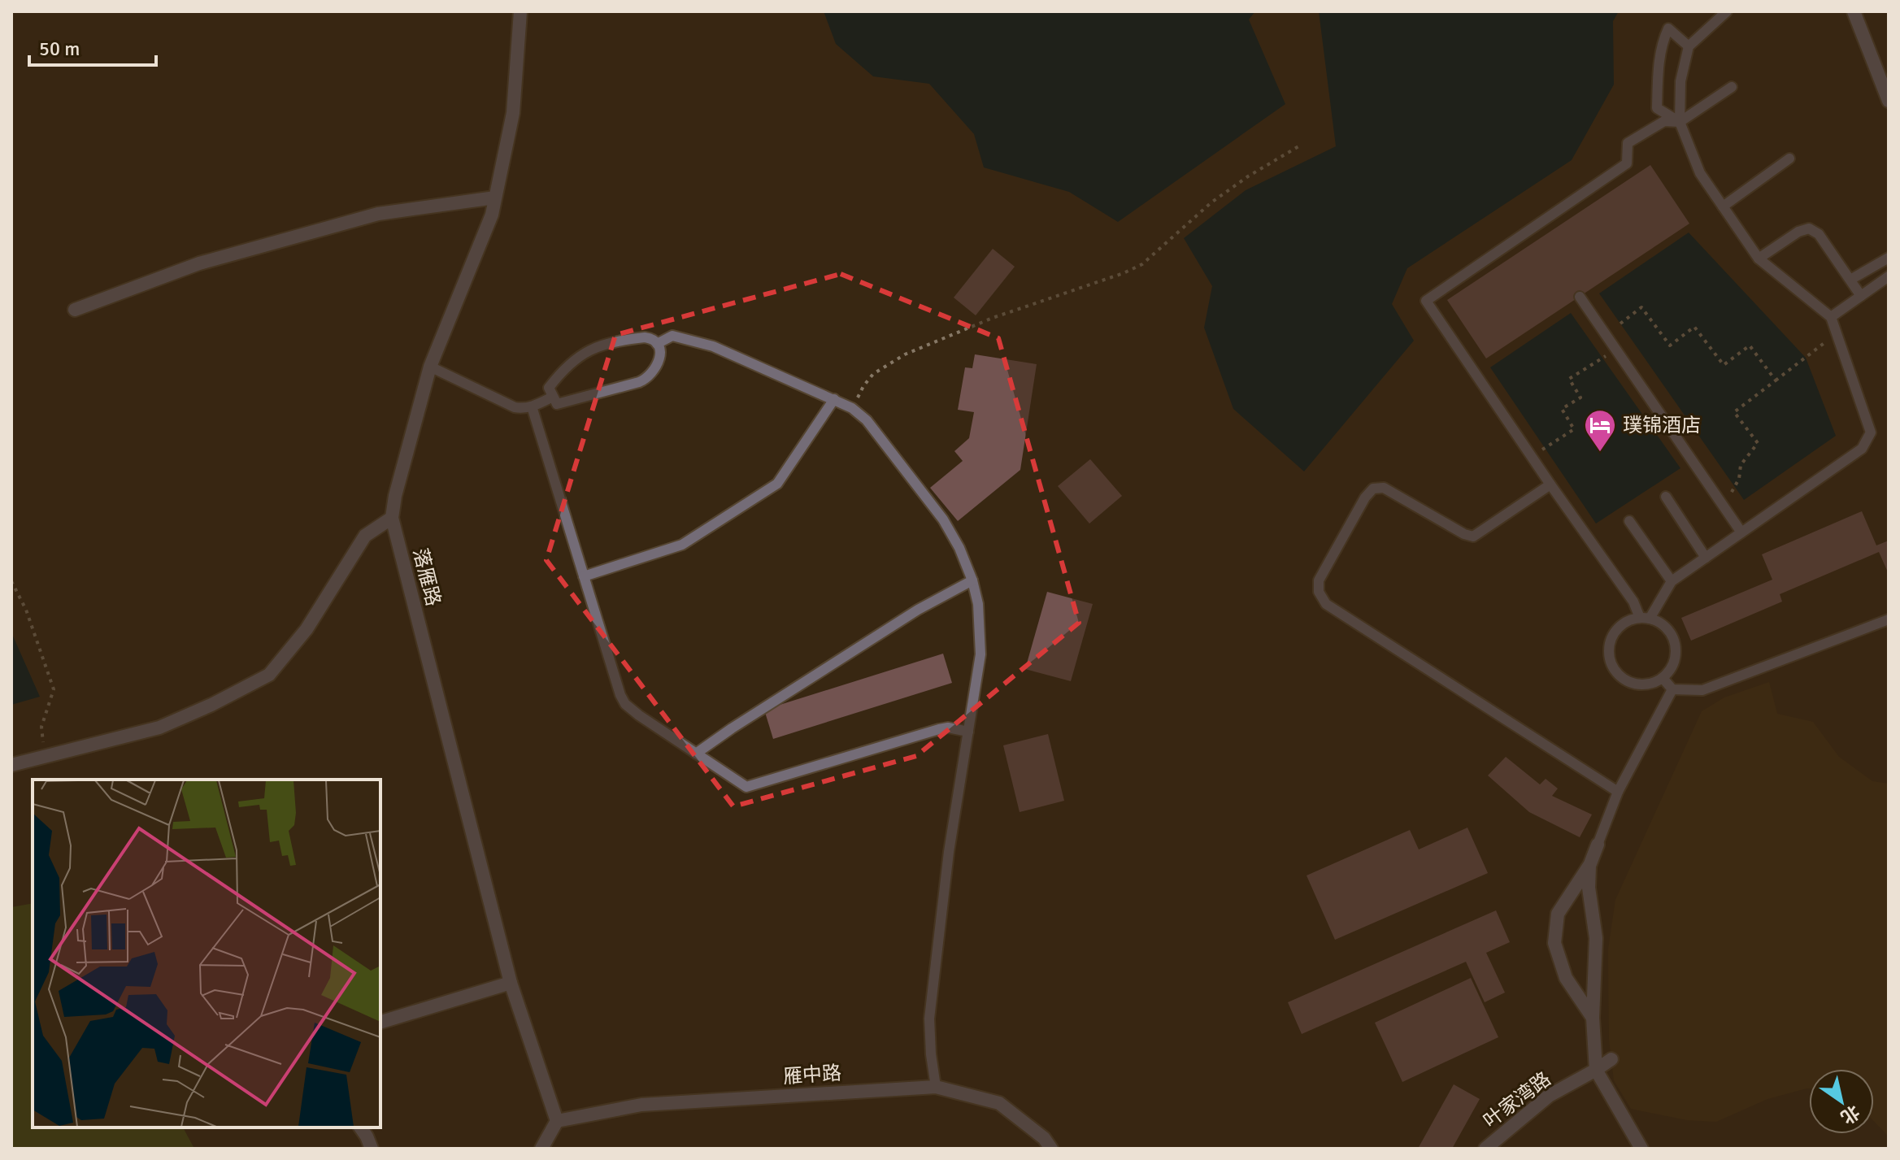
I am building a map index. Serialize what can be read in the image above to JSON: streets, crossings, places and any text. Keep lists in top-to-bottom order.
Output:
{
  "streets": {
    "street": ["落雁路", "雁中路", "叶家湾路"]
  },
  "crossings": [
    ["落雁路", "雁中路"]
  ],
  "places": {
    "hotel": ["璞锦酒店"]
  },
  "scale_bar": "50 m",
  "north": "bottom right"
}
